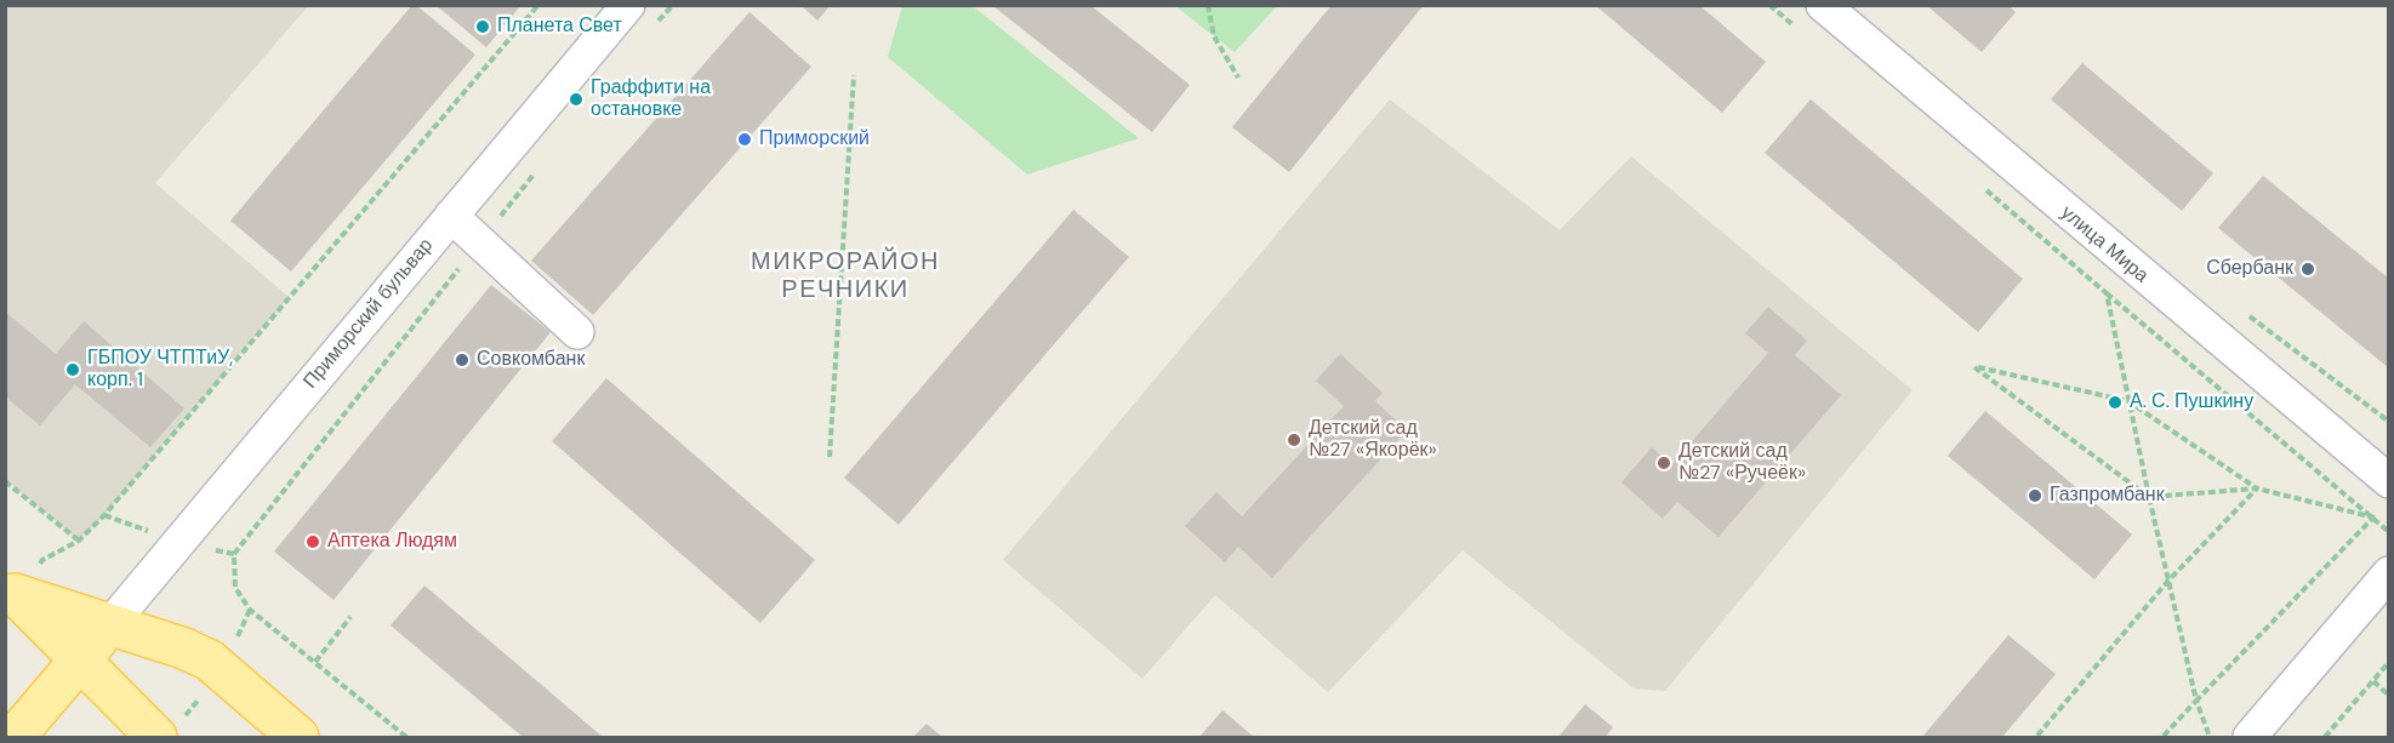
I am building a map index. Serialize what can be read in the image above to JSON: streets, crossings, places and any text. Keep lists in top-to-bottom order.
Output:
{
  "streets": {
    "street": ["улица Мира", "Приморский бульвар"]
  },
  "districts": ["МИКРОРАЙОН РЕЧНИКИ"],
  "places": [
    "Планета Свет",
    "Граффити на остановке",
    "Приморский",
    "Сбербанк",
    "Совкомбанк",
    "ГБПОУ ЧТПТиУ, корп. 1",
    "А. С. Пушкину",
    "Детский сад №27 «Якорёк»",
    "Детский сад №27 «Ручеёк»",
    "Газпромбанк",
    "Аптека Людям"
  ]
}
